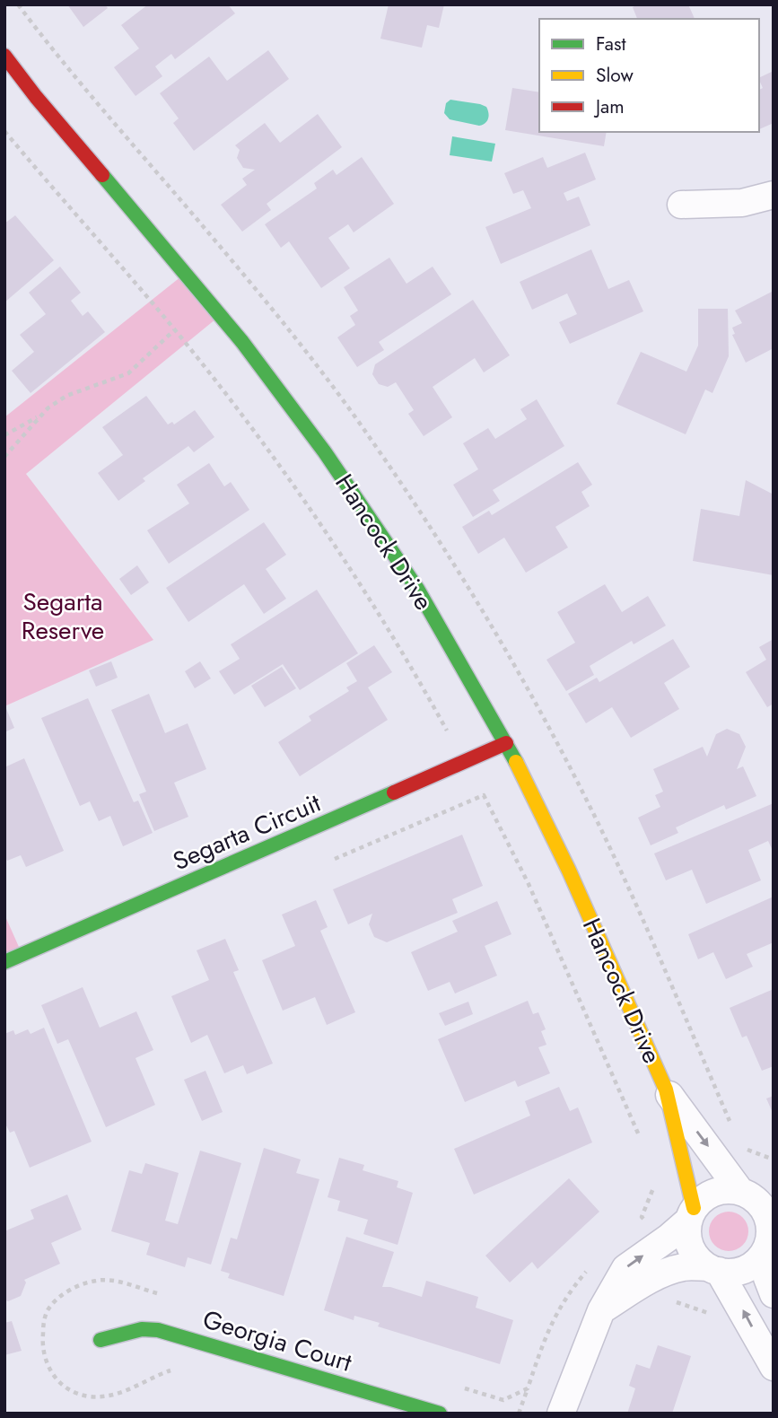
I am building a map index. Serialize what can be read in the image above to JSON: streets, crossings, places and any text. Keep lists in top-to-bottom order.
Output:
{
  "streets": {
    "street": ["Hancock Drive", "Segarta Circuit", "Georgia Court"]
  },
  "crossings": [
    ["Hancock Drive", "Segarta Circuit"]
  ],
  "parks": ["Segarta Reserve"],
  "legend": ["Fast", "Slow", "Jam"]
}
